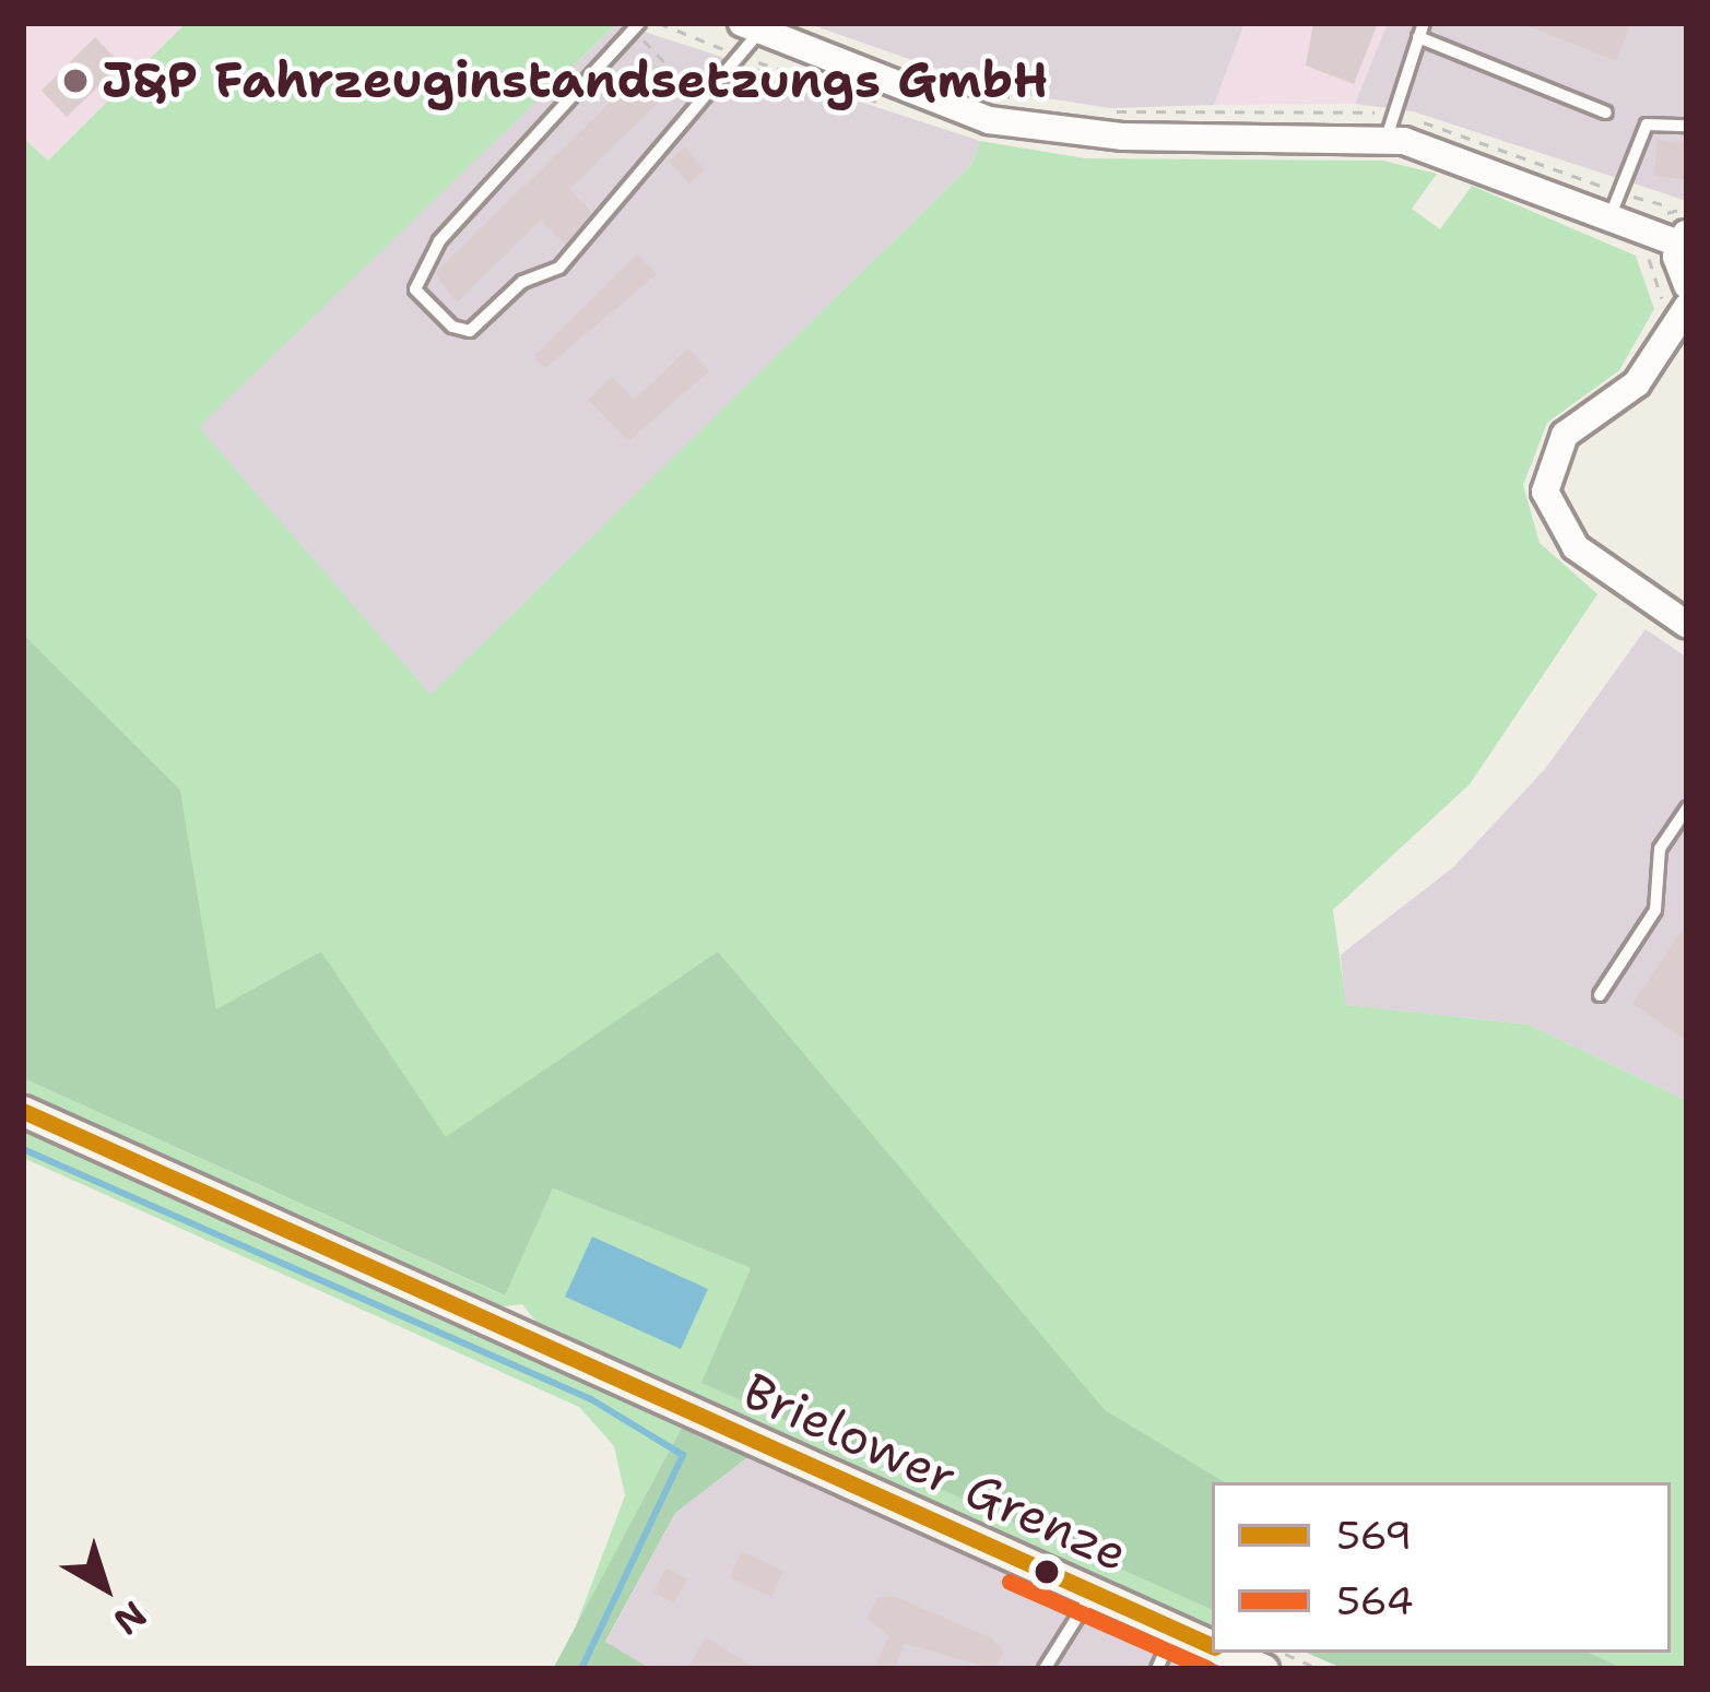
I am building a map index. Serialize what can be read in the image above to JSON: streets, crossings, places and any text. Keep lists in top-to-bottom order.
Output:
{
  "streets": {
    "main road": ["Brielower Grenze"]
  },
  "places": ["J&P Fahrzeuginstandsetzungs GmbH"],
  "lines": ["transit line 569", "transit line 564"],
  "legend": ["569", "564"],
  "north": "bottom right"
}
